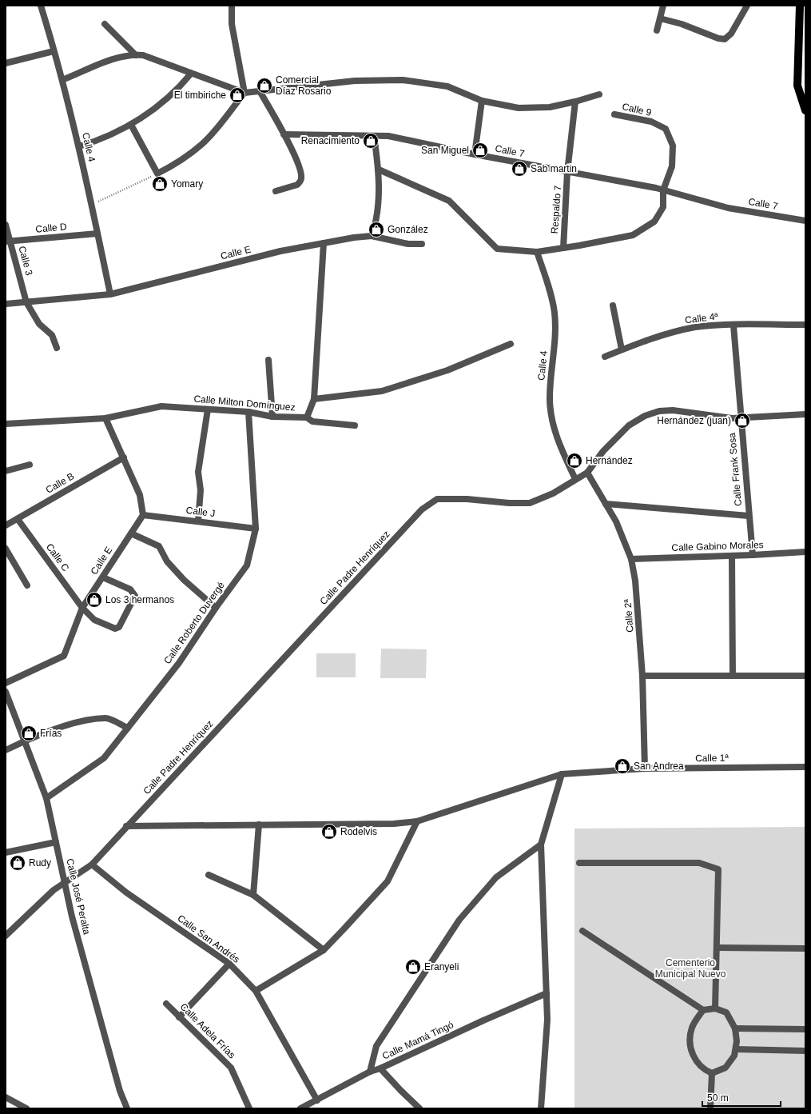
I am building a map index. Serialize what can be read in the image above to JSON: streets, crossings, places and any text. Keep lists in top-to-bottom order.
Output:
{
  "streets": {
    "street": [
      "Calle 9",
      "Calle 4",
      "Calle 7",
      "Respaldo 7",
      "Calle D",
      "Calle E",
      "Calle 3",
      "Calle 4ª",
      "Calle Milton Domínguez",
      "Calle Frank Sosa",
      "Calle B",
      "Calle J",
      "Calle Gabino Morales",
      "Calle C",
      "Calle Padre Henríquez",
      "Calle 2ª",
      "Calle Roberto Duvergé",
      "Calle 1ª",
      "Calle José Peralta",
      "Calle San Andrés",
      "Calle Adela Frías",
      "Calle Mamá Tingó"
    ]
  },
  "crossings": [
    ["Calle 9", "Calle 7"],
    ["Calle 4", "Calle D"],
    ["Calle 4", "Calle E"],
    ["Calle 4", "Calle Padre Henríquez"],
    ["Calle 7", "Respaldo 7"],
    ["Calle D", "Calle 3"],
    ["Calle E", "Calle 3"],
    ["Calle E", "Calle Milton Domínguez"],
    ["Calle E", "Calle J"],
    ["Calle E", "Calle C"],
    ["Calle 4ª", "Calle Frank Sosa"],
    ["Calle Milton Domínguez", "Calle Roberto Duvergé"],
    ["Calle Frank Sosa", "Calle Gabino Morales"],
    ["Calle Frank Sosa", "Calle Padre Henríquez"],
    ["Calle B", "Calle C"],
    ["Calle J", "Calle Roberto Duvergé"],
    ["Calle Gabino Morales", "Calle 2ª"],
    ["Calle Padre Henríquez", "Calle 2ª"],
    ["Calle Padre Henríquez", "Calle 1ª"],
    ["Calle Padre Henríquez", "Calle José Peralta"],
    ["Calle Padre Henríquez", "Calle San Andrés"],
    ["Calle 2ª", "Calle 1ª"],
    ["Calle Roberto Duvergé", "Calle José Peralta"],
    ["Calle San Andrés", "Calle Mamá Tingó"]
  ],
  "parks": ["Cementerio Municipal Nuevo"],
  "places": {
    "shop": [
      "Comercial Díaz Rosario",
      "El timbiriche",
      "Renacimiento",
      "San Miguel",
      "Sab martin",
      "Yomary",
      "González",
      "Hernández (juan)",
      "Hernández",
      "Los 3 hermanos",
      "Frías",
      "San Andrea",
      "Rodelvis",
      "Rudy",
      "Eranyeli"
    ]
  },
  "scale_bar": "50 m"
}
